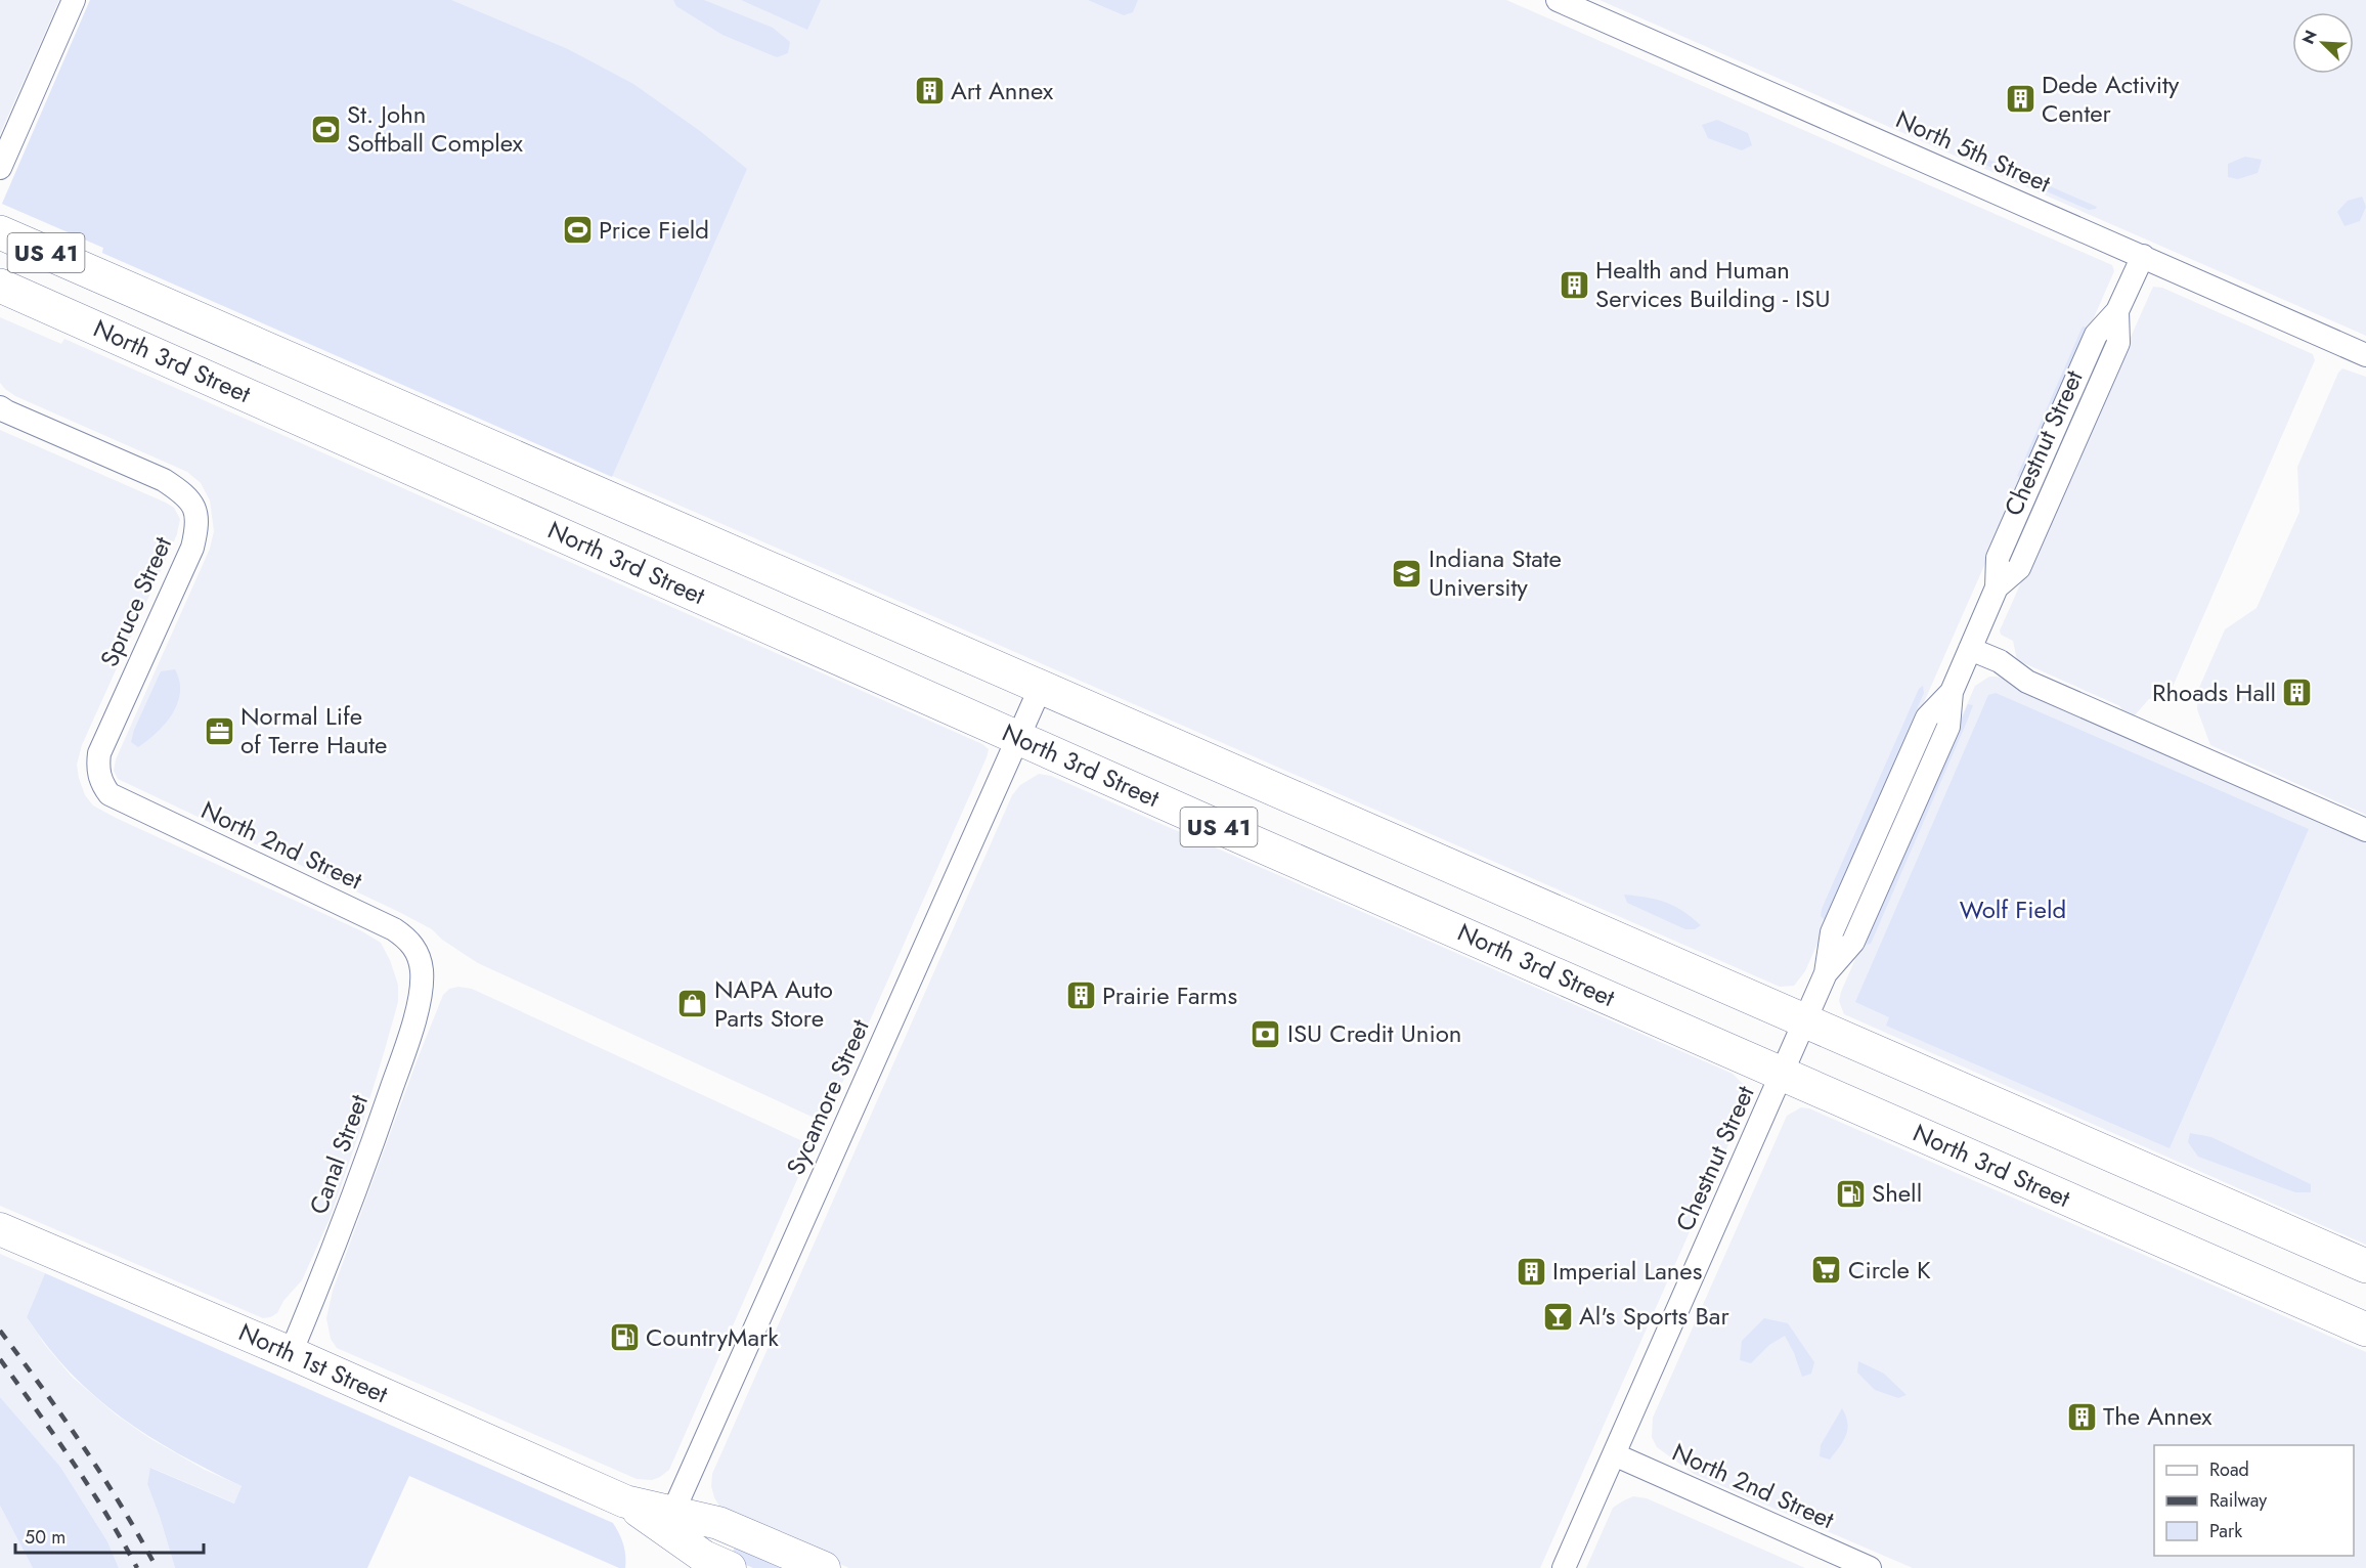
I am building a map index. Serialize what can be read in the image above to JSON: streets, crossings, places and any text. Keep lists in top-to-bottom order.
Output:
{
  "streets": {
    "highway": ["US 41", "North 3rd Street"],
    "main road": ["North 1st Street"],
    "street": [
      "North 5th Street",
      "Chestnut Street",
      "Spruce Street",
      "North 2nd Street",
      "Sycamore Street",
      "Canal Street"
    ]
  },
  "crossings": [
    ["North 5th Street", "Chestnut Street"],
    ["North 3rd Street", "Chestnut Street"],
    ["North 3rd Street", "Sycamore Street"],
    ["Chestnut Street", "North 2nd Street"],
    ["Spruce Street", "North 2nd Street"],
    ["North 2nd Street", "Canal Street"],
    ["Sycamore Street", "North 1st Street"],
    ["Canal Street", "North 1st Street"]
  ],
  "parks": ["Wolf Field"],
  "places": {
    "building": [
      "Art Annex",
      "Dede Activity Center",
      "Health and Human Services Building - ISU",
      "Rhoads Hall",
      "Prairie Farms",
      "Imperial Lanes",
      "The Annex"
    ],
    "sports": ["St. John Softball Complex", "Price Field"],
    "school or university": ["Indiana State University"],
    "office": ["Normal Life of Terre Haute"],
    "shop": ["NAPA Auto Parts Store"],
    "bank": ["ISU Credit Union"],
    "fuel station": ["Shell", "CountryMark"],
    "supermarket": ["Circle K"],
    "bar": ["Al's Sports Bar"]
  },
  "legend": ["Road", "Railway", "Park"],
  "scale_bar": "50 m",
  "north": "top left"
}
